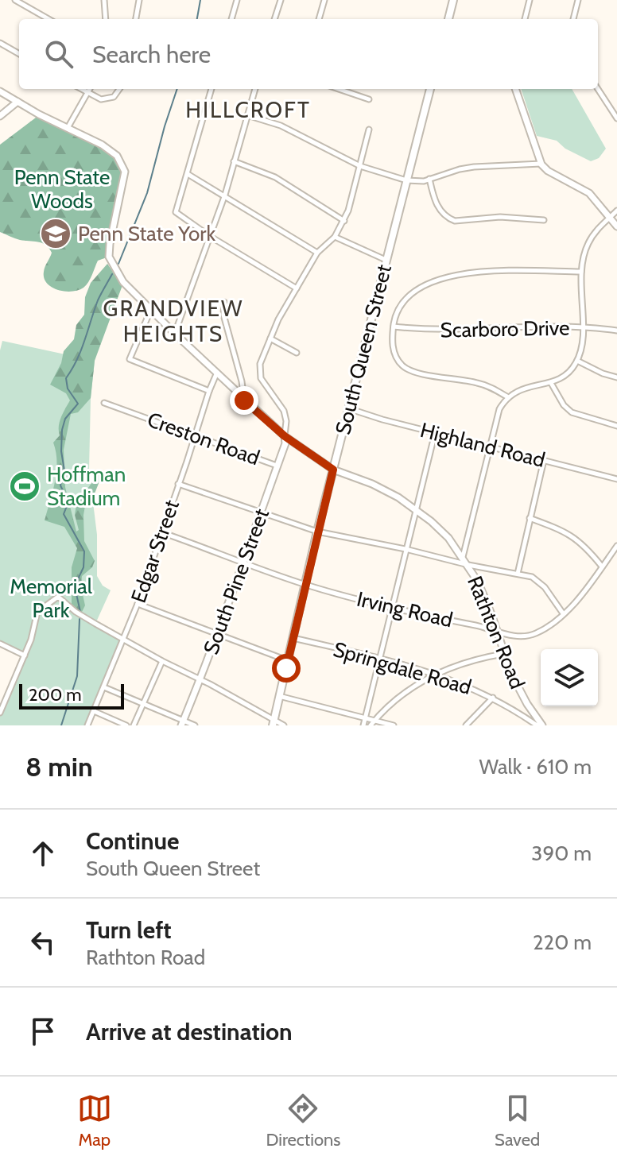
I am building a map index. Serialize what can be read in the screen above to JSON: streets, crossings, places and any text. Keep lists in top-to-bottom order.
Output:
{
  "streets": {
    "main road": ["South Queen Street"],
    "street": [
      "Scarboro Drive",
      "Creston Road",
      "Highland Road",
      "Edgar Street",
      "South Pine Street",
      "Irving Road",
      "Rathton Road",
      "Springdale Road"
    ]
  },
  "crossings": [
    ["South Queen Street", "Highland Road"],
    ["South Queen Street", "Irving Road"],
    ["South Queen Street", "Rathton Road"],
    ["South Queen Street", "Springdale Road"],
    ["Creston Road", "Edgar Street"],
    ["Creston Road", "South Pine Street"],
    ["Edgar Street", "Irving Road"],
    ["Edgar Street", "Rathton Road"],
    ["South Pine Street", "Irving Road"],
    ["South Pine Street", "Rathton Road"],
    ["Irving Road", "Rathton Road"],
    ["Rathton Road", "Springdale Road"]
  ],
  "districts": ["HILLCROFT", "GRANDVIEW HEIGHTS"],
  "parks": ["Penn State Woods", "Memorial Park"],
  "places": {
    "school or university": ["Penn State York"],
    "sports": ["Hoffman Stadium"]
  },
  "scale_bar": "200 m",
  "page": {
    "search": "Search here",
    "scale": "200 m",
    "heading": ["8 min", "Walk · 610 m"],
    "list": [
      ["Continue", "South Queen Street", "390 m"],
      ["Turn left", "Rathton Road", "220 m"],
      "Arrive at destination"
    ],
    "nav": ["Map", "Directions", "Saved"]
  }
}
